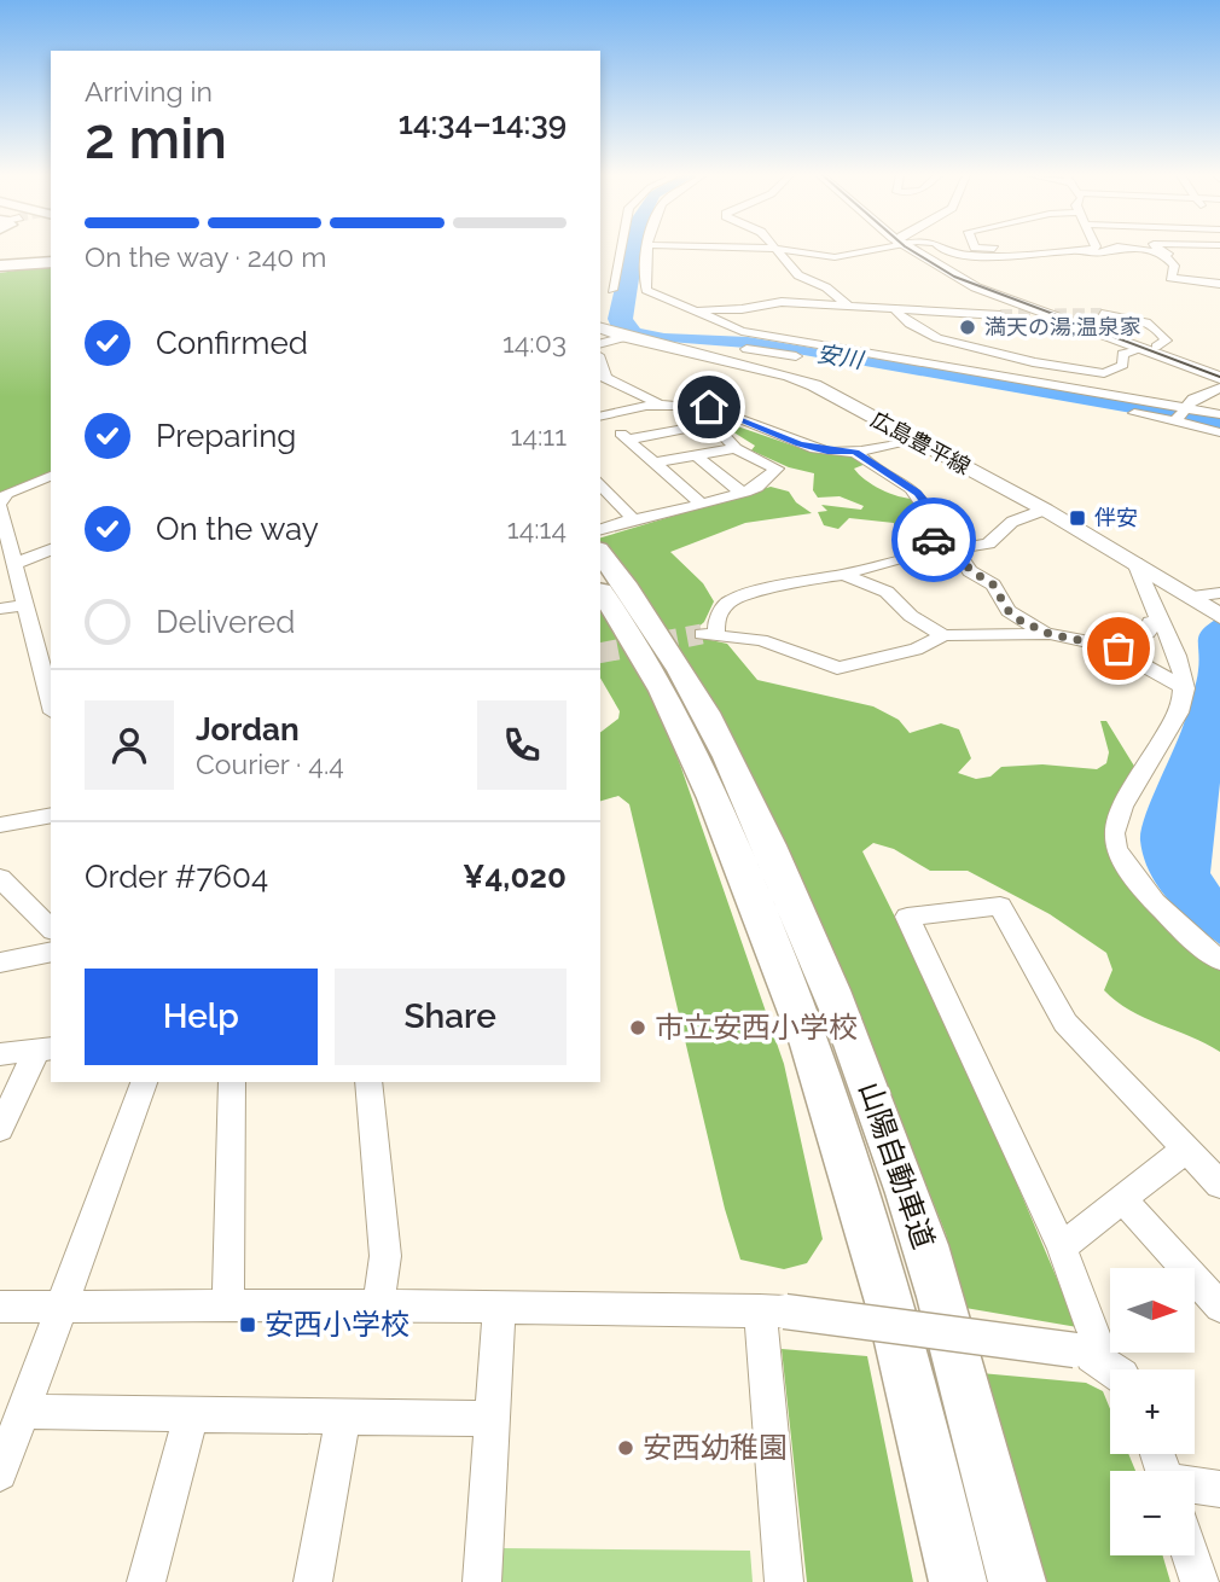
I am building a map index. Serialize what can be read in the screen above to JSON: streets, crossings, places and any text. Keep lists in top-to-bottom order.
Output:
{
  "streets": {
    "highway": ["山陽自動車道"],
    "main road": ["広島豊平線"]
  },
  "water": ["安川"],
  "places": {
    "other": ["満天の湯;温泉家", "市立安西小学校", "安西幼稚園"],
    "transit": ["伴安", "安西小学校"]
  },
  "north": "right",
  "page": {
    "heading": ["2 min", "Arriving in", "14:34–14:39"],
    "panel": [
      "Jordan",
      "Courier · 4.4",
      "Order #7604",
      "¥4,020"
    ],
    "bar": "On the way · 240 m",
    "list": [
      ["Confirmed", "14:03"],
      ["Preparing", "14:11"],
      ["On the way", "14:14"],
      "Delivered"
    ],
    "buttons": ["Help", "Share"],
    "map_buttons": ["+", "−"]
  }
}
